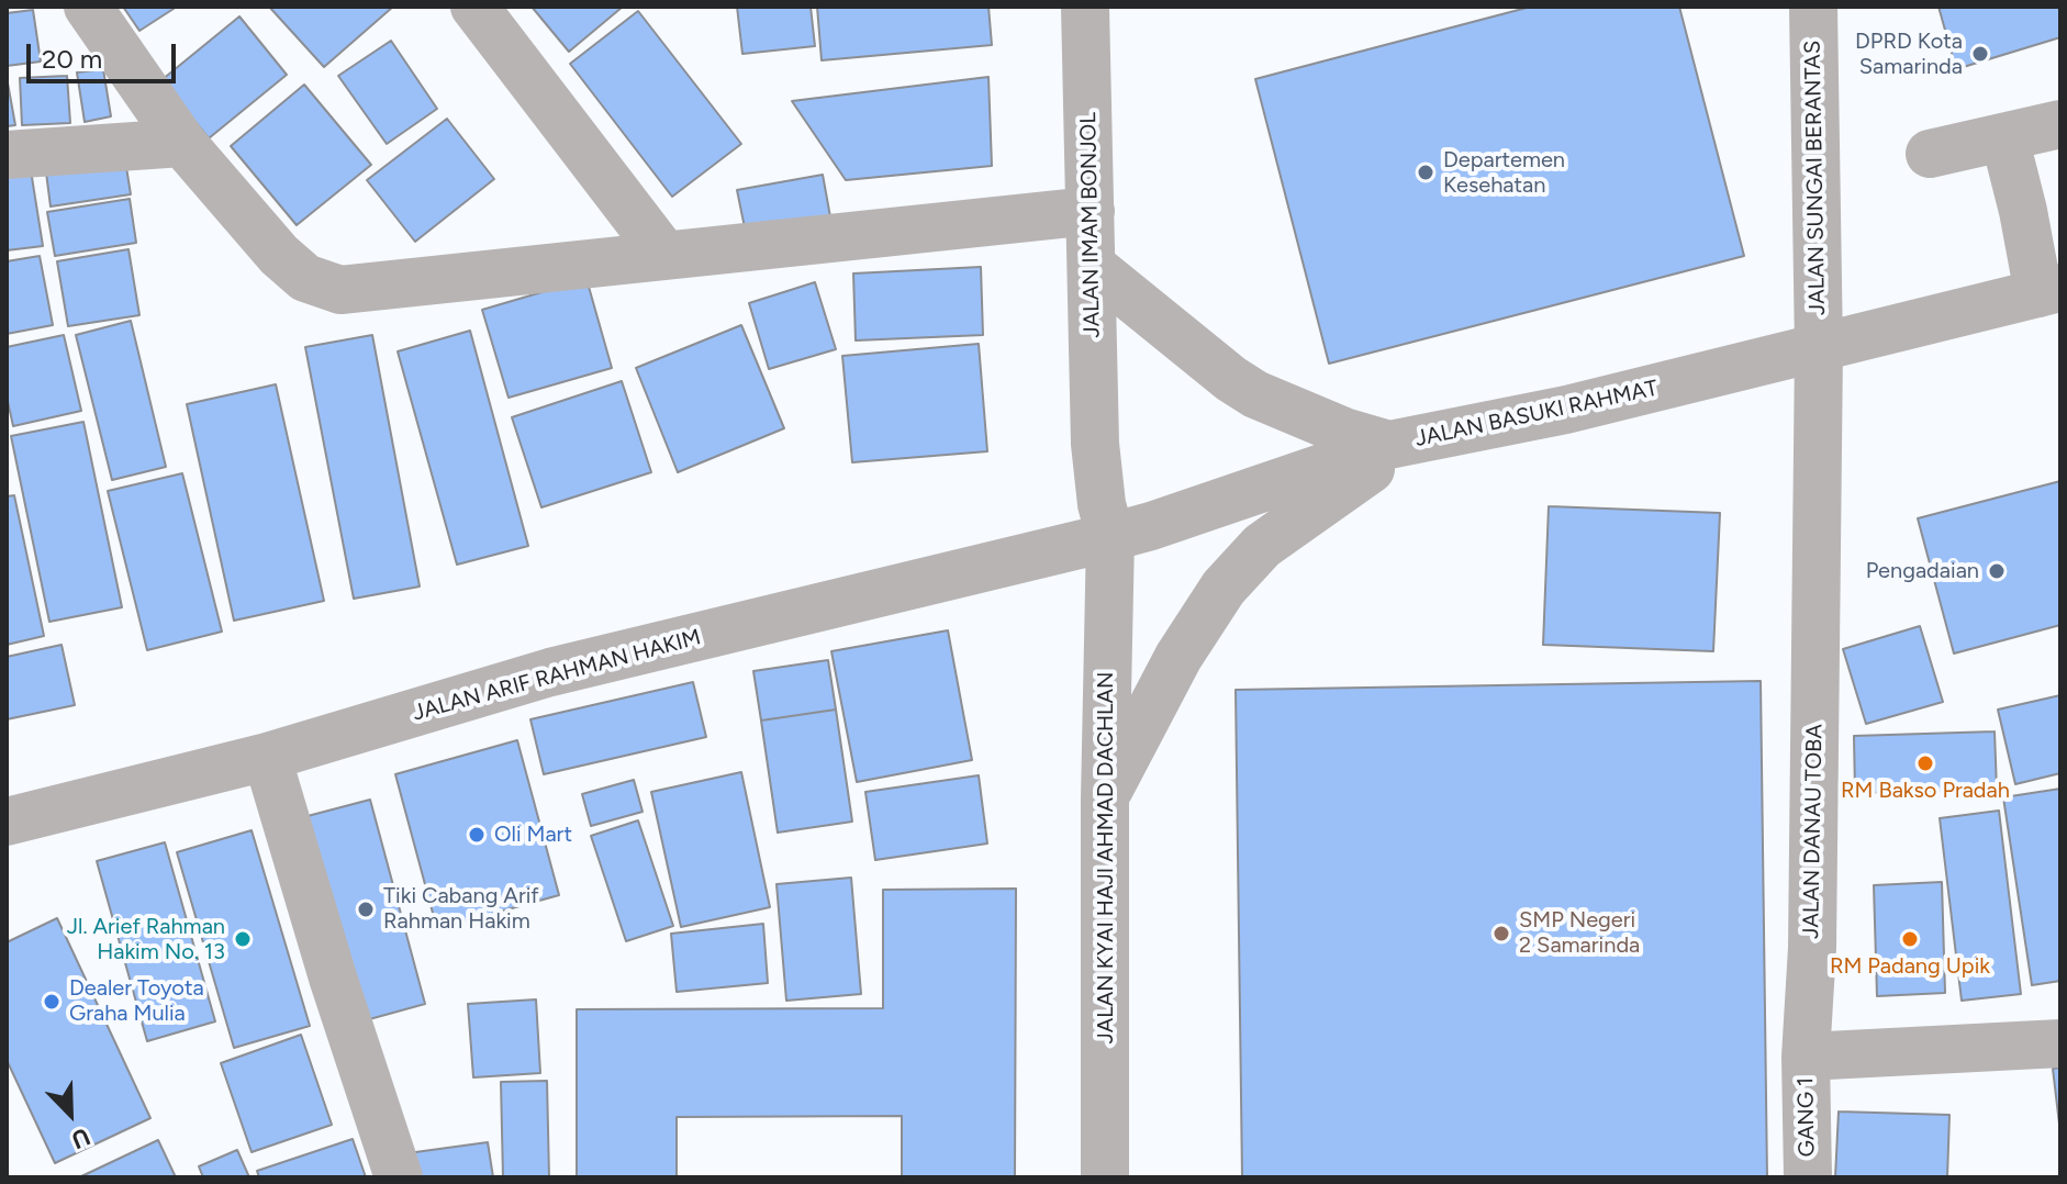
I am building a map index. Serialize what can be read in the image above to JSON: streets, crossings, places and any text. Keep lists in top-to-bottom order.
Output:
{
  "streets": {
    "street": [
      "JALAN SUNGAI BERANTAS",
      "JALAN IMAM BONJOL",
      "JALAN BASUKI RAHMAT",
      "JALAN ARIF RAHMAN HAKIM",
      "JALAN DANAU TOBA",
      "JALAN KYAI HAJI AHMAD DACHLAN",
      "GANG 1"
    ]
  },
  "crossings": [
    ["JALAN SUNGAI BERANTAS", "JALAN BASUKI RAHMAT"],
    ["JALAN SUNGAI BERANTAS", "JALAN DANAU TOBA"],
    ["JALAN IMAM BONJOL", "JALAN BASUKI RAHMAT"],
    ["JALAN IMAM BONJOL", "JALAN ARIF RAHMAN HAKIM"],
    ["JALAN IMAM BONJOL", "JALAN KYAI HAJI AHMAD DACHLAN"],
    ["JALAN BASUKI RAHMAT", "JALAN ARIF RAHMAN HAKIM"],
    ["JALAN BASUKI RAHMAT", "JALAN DANAU TOBA"],
    ["JALAN BASUKI RAHMAT", "JALAN KYAI HAJI AHMAD DACHLAN"],
    ["JALAN ARIF RAHMAN HAKIM", "JALAN KYAI HAJI AHMAD DACHLAN"],
    ["JALAN DANAU TOBA", "GANG 1"]
  ],
  "places": [
    "DPRD Kota Samarinda",
    "Departemen Kesehatan",
    "Pengadaian",
    "RM Bakso Pradah",
    "Oli Mart",
    "Tiki Cabang Arif Rahman Hakim",
    "SMP Negeri 2 Samarinda",
    "Jl. Arief Rahman Hakim No. 13",
    "RM Padang Upik",
    "Dealer Toyota Graha Mulia"
  ],
  "scale_bar": "20 m",
  "north": "bottom right"
}
